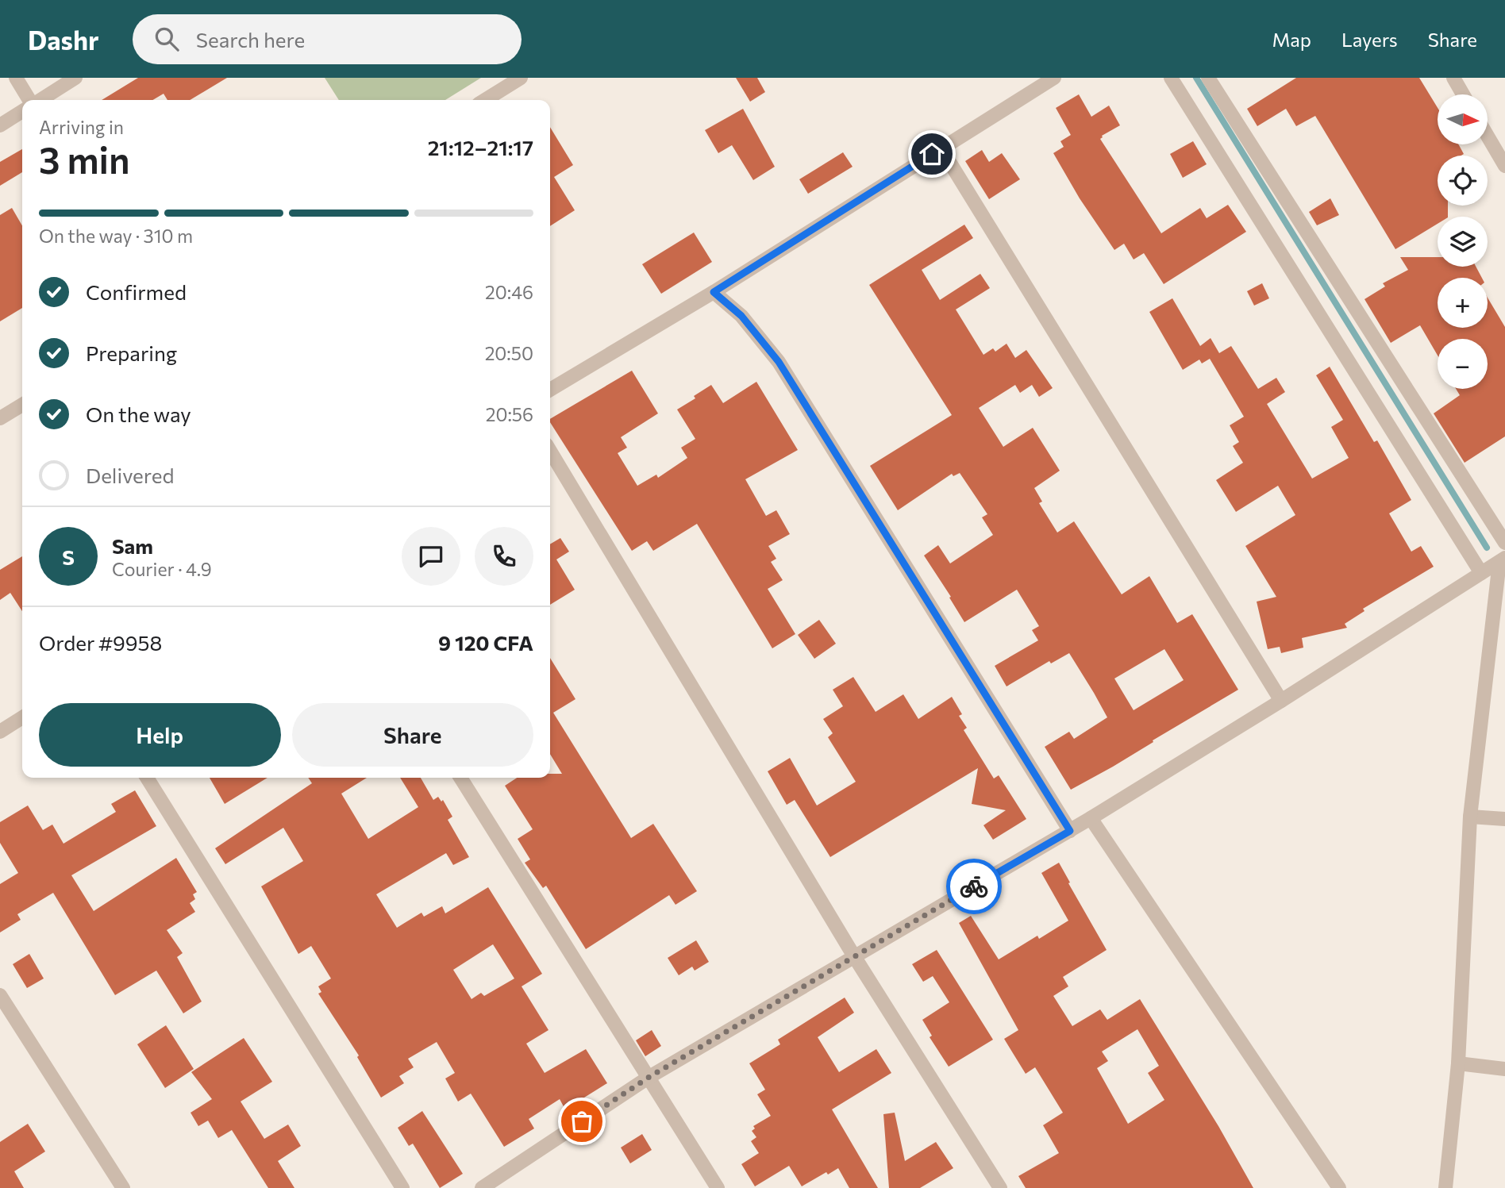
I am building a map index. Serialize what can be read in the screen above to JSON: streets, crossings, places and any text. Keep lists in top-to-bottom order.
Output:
{
  "north": "right",
  "page": {
    "header": "Dashr",
    "search": "Search here",
    "nav": ["Map", "Layers", "Share"],
    "map_buttons": ["+", "−"],
    "heading": ["3 min", "Arriving in", "21:12–21:17"],
    "panel": [
      "Sam",
      "Courier · 4.9",
      "Order #9958",
      "9 120 CFA"
    ],
    "bar": "On the way · 310 m",
    "list": [
      ["Confirmed", "20:46"],
      ["Preparing", "20:50"],
      ["On the way", "20:56"],
      "Delivered"
    ],
    "round": "S",
    "buttons": ["Help", "Share"]
  }
}
